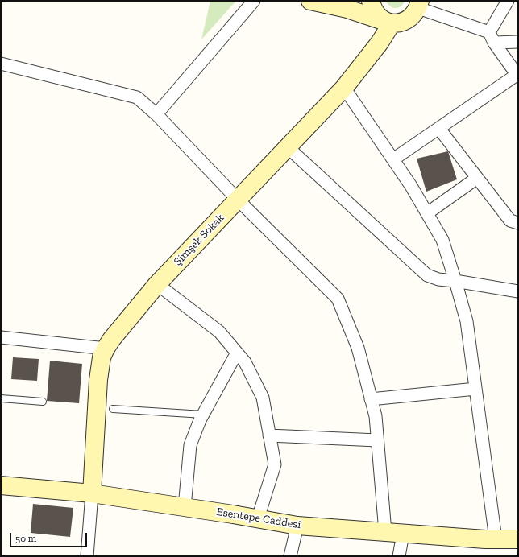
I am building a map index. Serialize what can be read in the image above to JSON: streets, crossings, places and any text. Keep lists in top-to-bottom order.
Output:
{
  "streets": {
    "street": ["Şimşek Sokak", "Esentepe Caddesi"]
  },
  "crossings": [
    ["Şimşek Sokak", "Esentepe Caddesi"]
  ],
  "scale_bar": "50 m"
}
